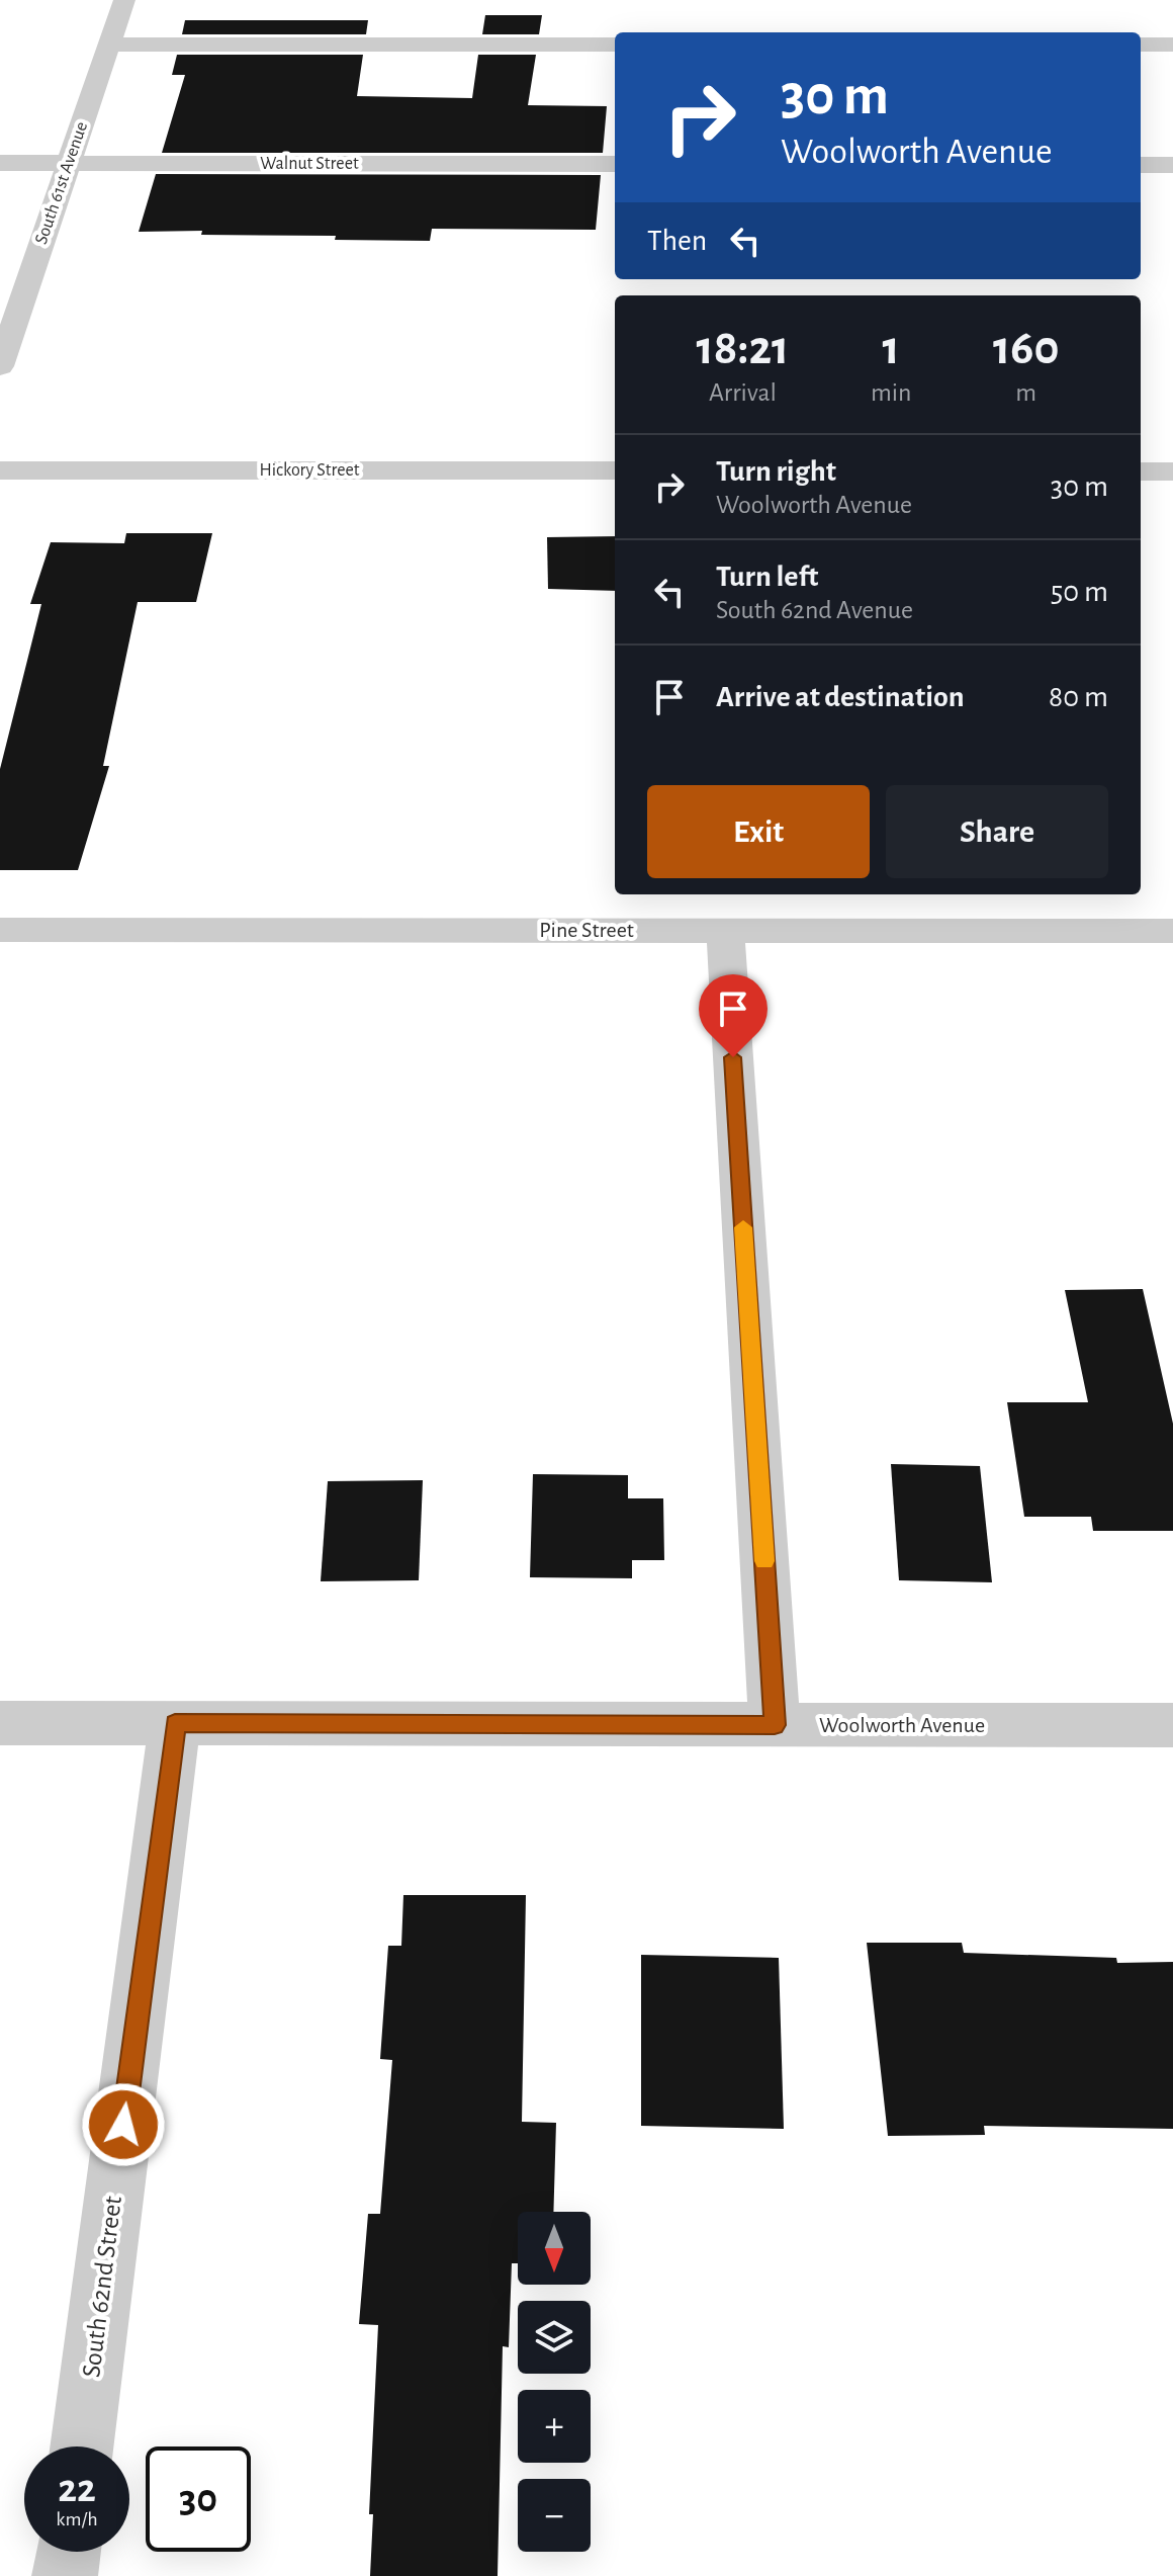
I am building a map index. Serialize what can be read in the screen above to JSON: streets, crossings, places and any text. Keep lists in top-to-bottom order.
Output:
{
  "streets": {
    "street": [
      "Walnut Street",
      "South 61st Avenue",
      "Hickory Street",
      "Pine Street",
      "Woolworth Avenue",
      "South 62nd Street"
    ]
  },
  "crossings": [
    ["Walnut Street", "South 61st Avenue"],
    ["Woolworth Avenue", "South 62nd Street"]
  ],
  "north": "bottom",
  "page": {
    "turn": ["30 m", "Woolworth Avenue"],
    "then": "Then",
    "eta": [
      "18:21",
      "Arrival",
      "1",
      "min",
      "160",
      "m"
    ],
    "list": [
      {
        "name": "Turn right",
        "note": "Woolworth Avenue",
        "value": "30 m"
      },
      {
        "name": "Turn left",
        "note": "South 62nd Avenue",
        "value": "50 m"
      },
      {
        "name": "Arrive at destination",
        "value": "80 m"
      }
    ],
    "buttons": ["Exit", "Share"],
    "map_buttons": ["+", "−"],
    "speed": "22 km/h",
    "limit": "30"
  }
}
